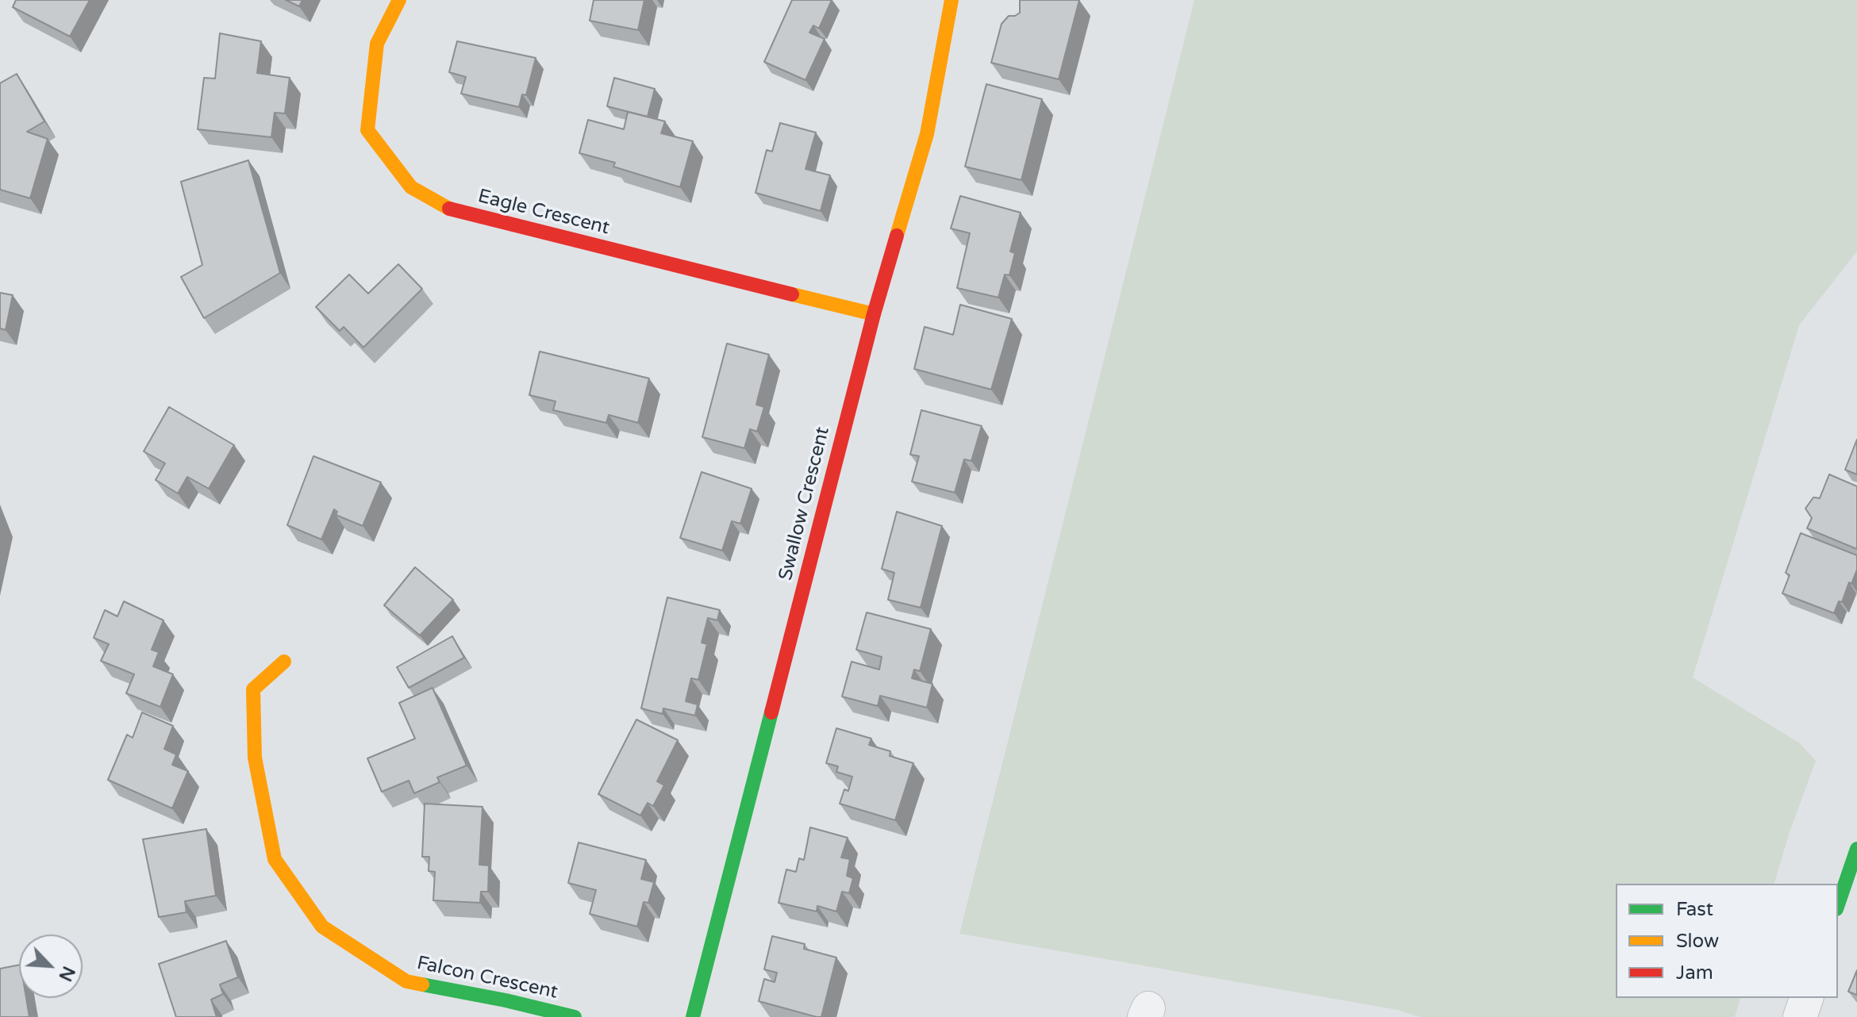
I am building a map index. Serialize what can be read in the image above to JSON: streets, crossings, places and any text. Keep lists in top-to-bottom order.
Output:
{
  "streets": {
    "street": ["Eagle Crescent", "Swallow Crescent", "Falcon Crescent"]
  },
  "crossings": [
    ["Eagle Crescent", "Swallow Crescent"]
  ],
  "legend": ["Fast", "Slow", "Jam"],
  "north": "bottom right"
}
